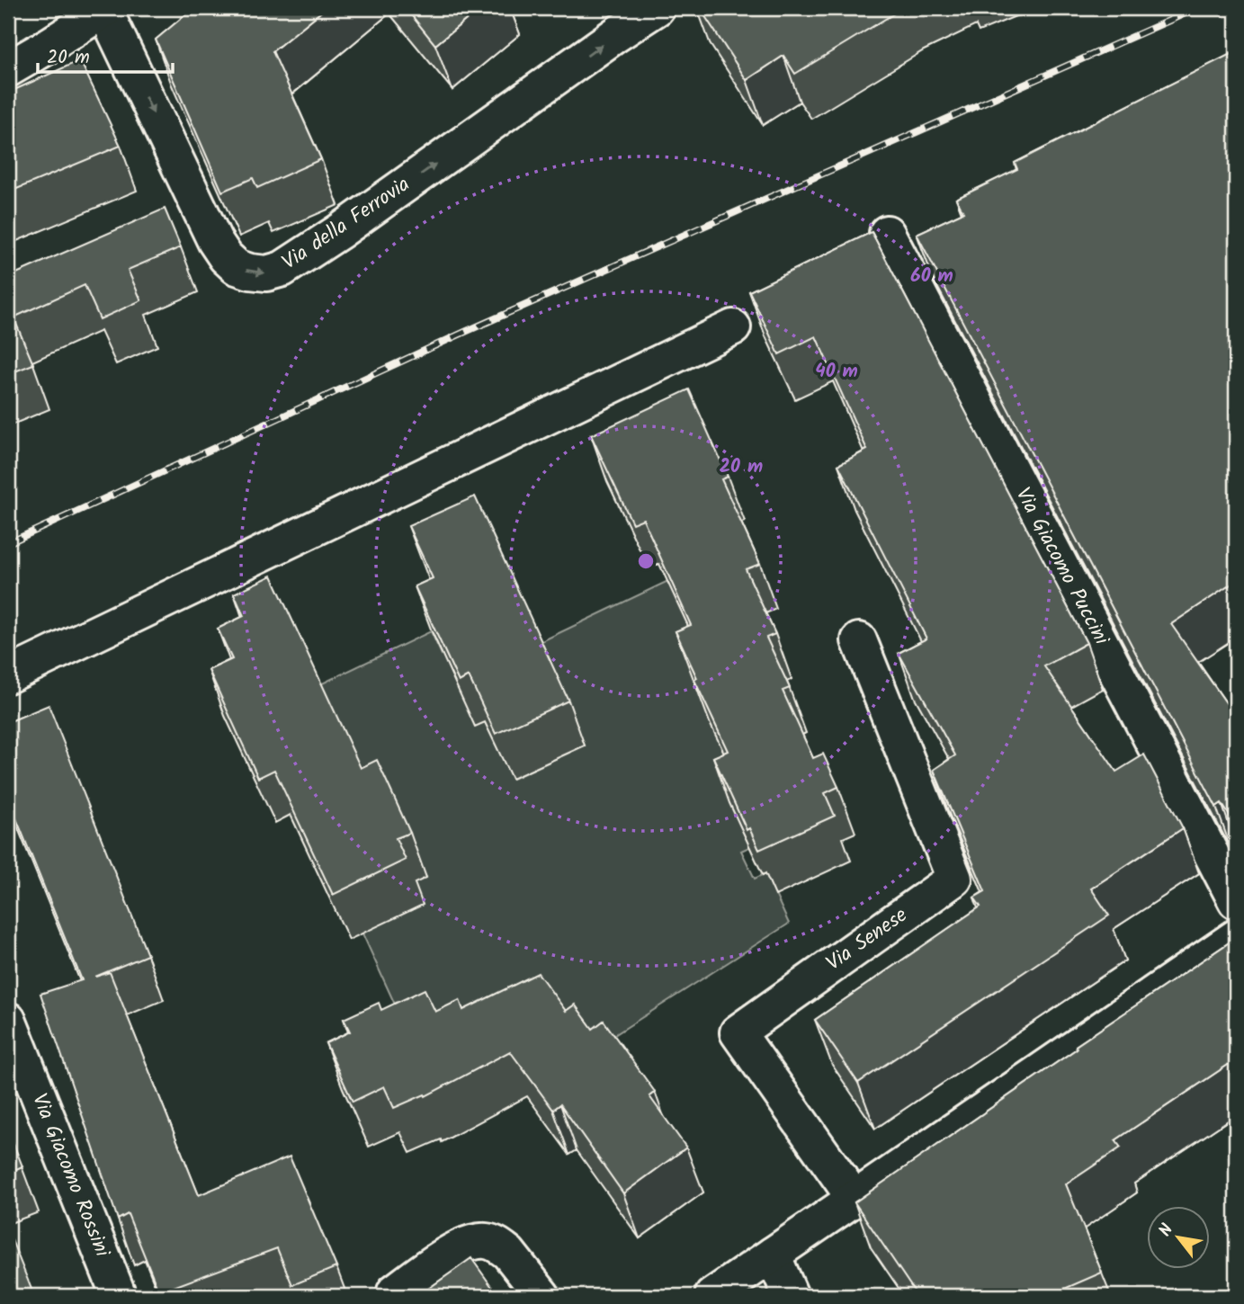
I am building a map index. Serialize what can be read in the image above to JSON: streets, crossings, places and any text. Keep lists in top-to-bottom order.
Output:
{
  "streets": {
    "street": [
      "Via della Ferrovia",
      "Via Giacomo Puccini",
      "Via Senese",
      "Via Giacomo Rossini"
    ]
  },
  "scale_bar": "20 m",
  "north": "top left",
  "rings": ["60 m", "40 m", "20 m"]
}
